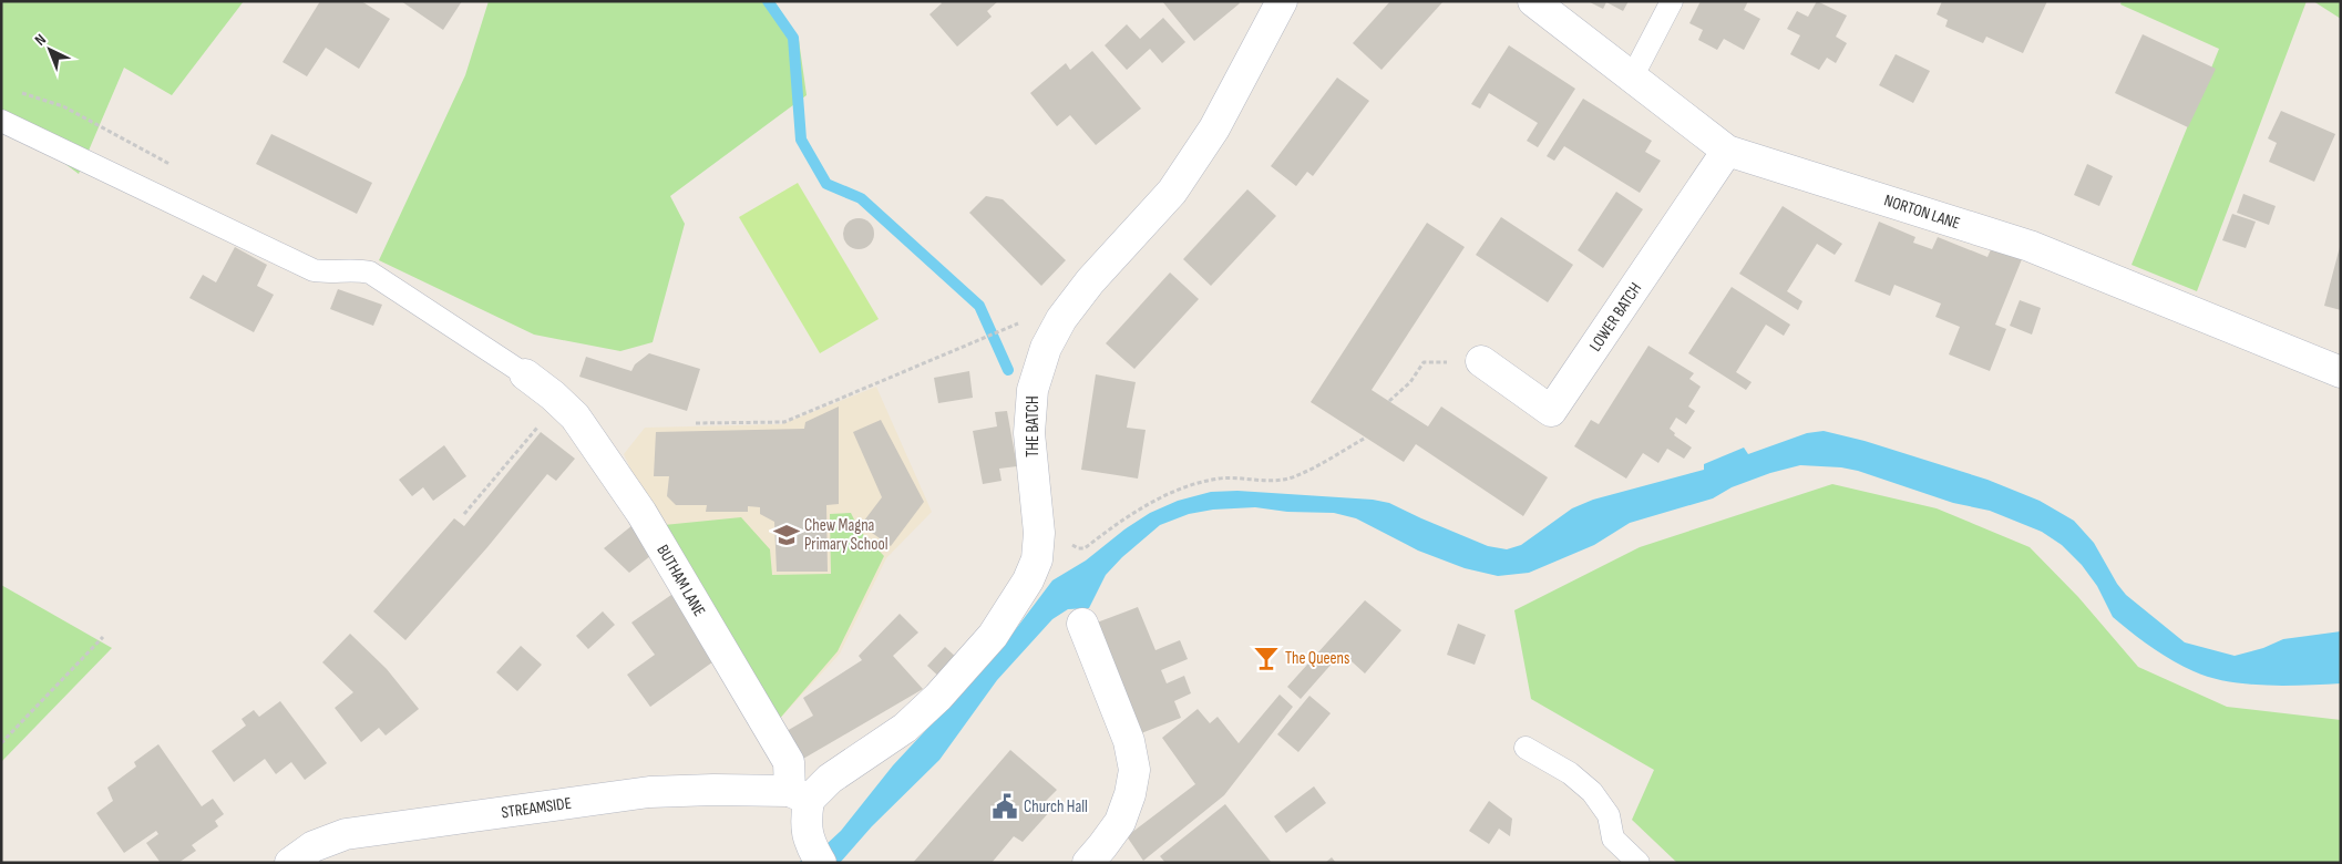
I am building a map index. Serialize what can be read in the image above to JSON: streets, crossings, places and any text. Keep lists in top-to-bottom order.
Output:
{
  "streets": {
    "street": [
      "NORTON LANE",
      "LOWER BATCH",
      "THE BATCH",
      "BUTHAM LANE",
      "STREAMSIDE"
    ]
  },
  "crossings": [
    ["NORTON LANE", "LOWER BATCH"],
    ["THE BATCH", "BUTHAM LANE"],
    ["THE BATCH", "STREAMSIDE"],
    ["BUTHAM LANE", "STREAMSIDE"]
  ],
  "places": {
    "school or university": ["Chew Magna Primary School"],
    "bar": ["The Queens"],
    "public building": ["Church Hall"]
  },
  "north": "top left"
}
